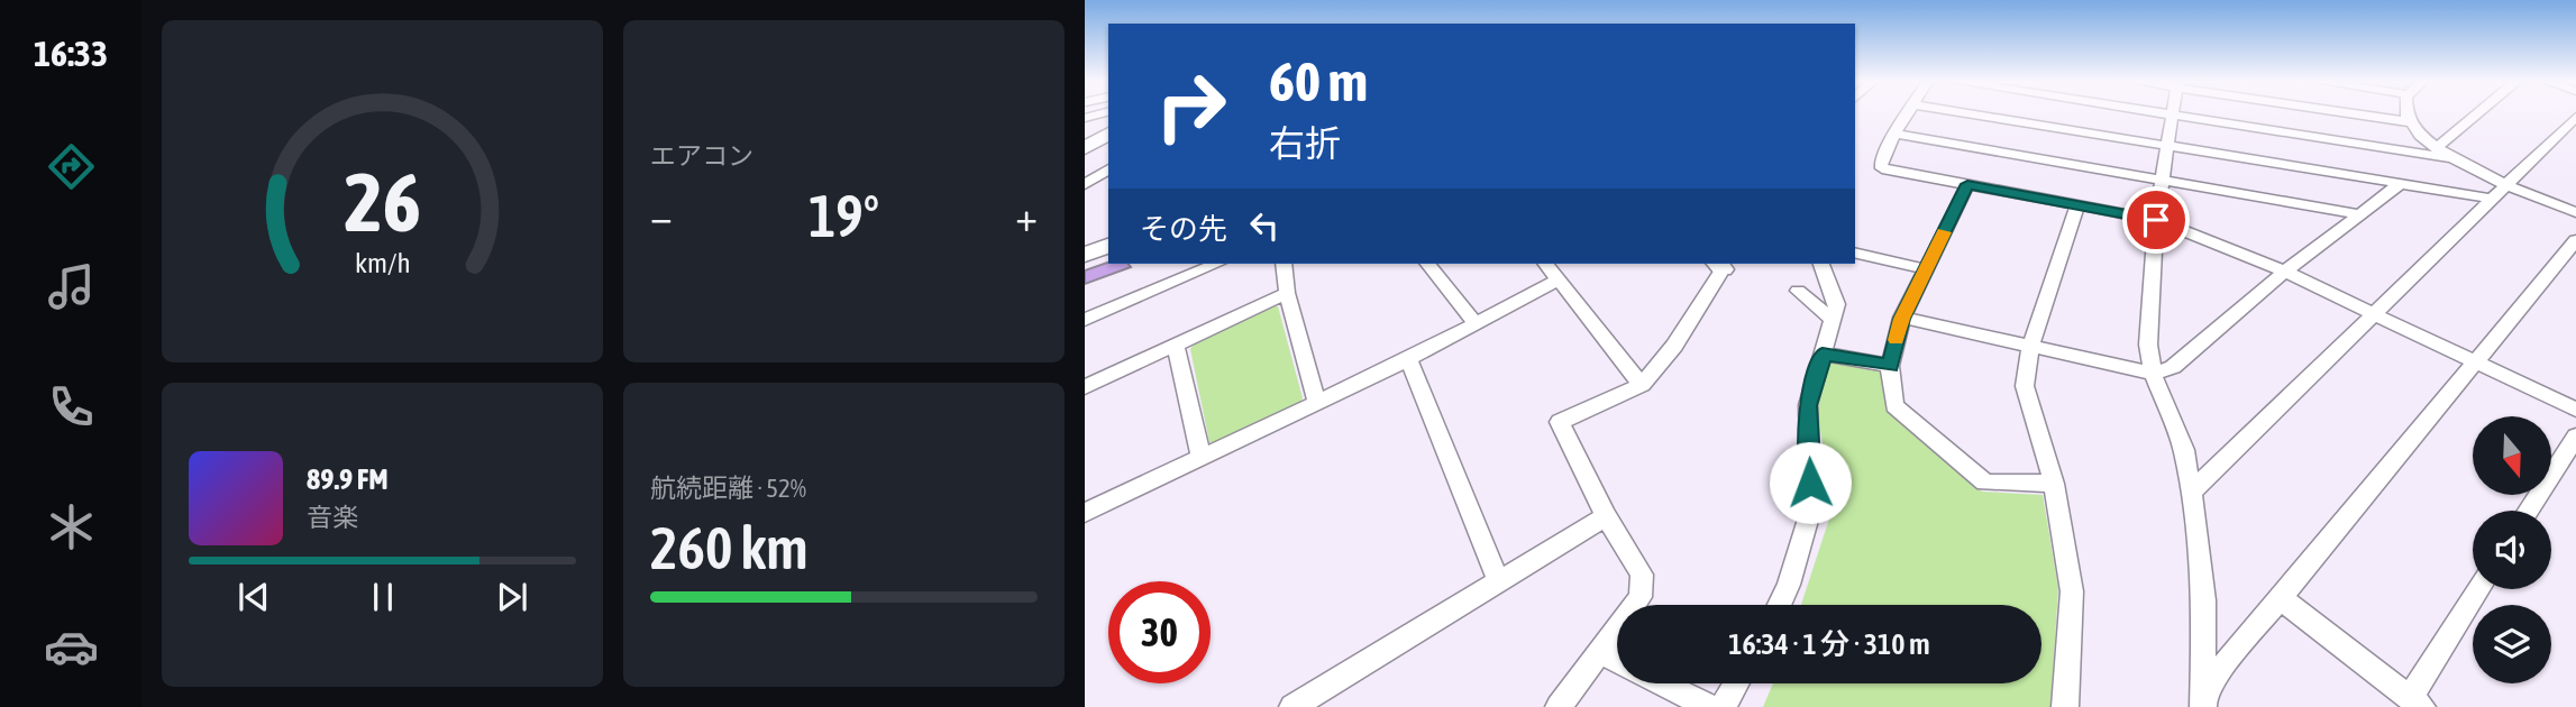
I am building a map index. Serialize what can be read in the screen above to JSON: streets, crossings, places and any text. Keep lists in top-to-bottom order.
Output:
{
  "north": "bottom",
  "page": {
    "tabs": "16:33",
    "tile": [
      "エアコン",
      ["航続距離 · 52%", "260 km"]
    ],
    "turn": ["60 m", "右折"],
    "heat": ["−", "19°", "+"],
    "then": "その先",
    "song": ["89.9 FM", "音楽"],
    "limit": "30",
    "trip": "16:34 · 1 分 · 310 m",
    "gauge": ["26", "km/h"]
  }
}
